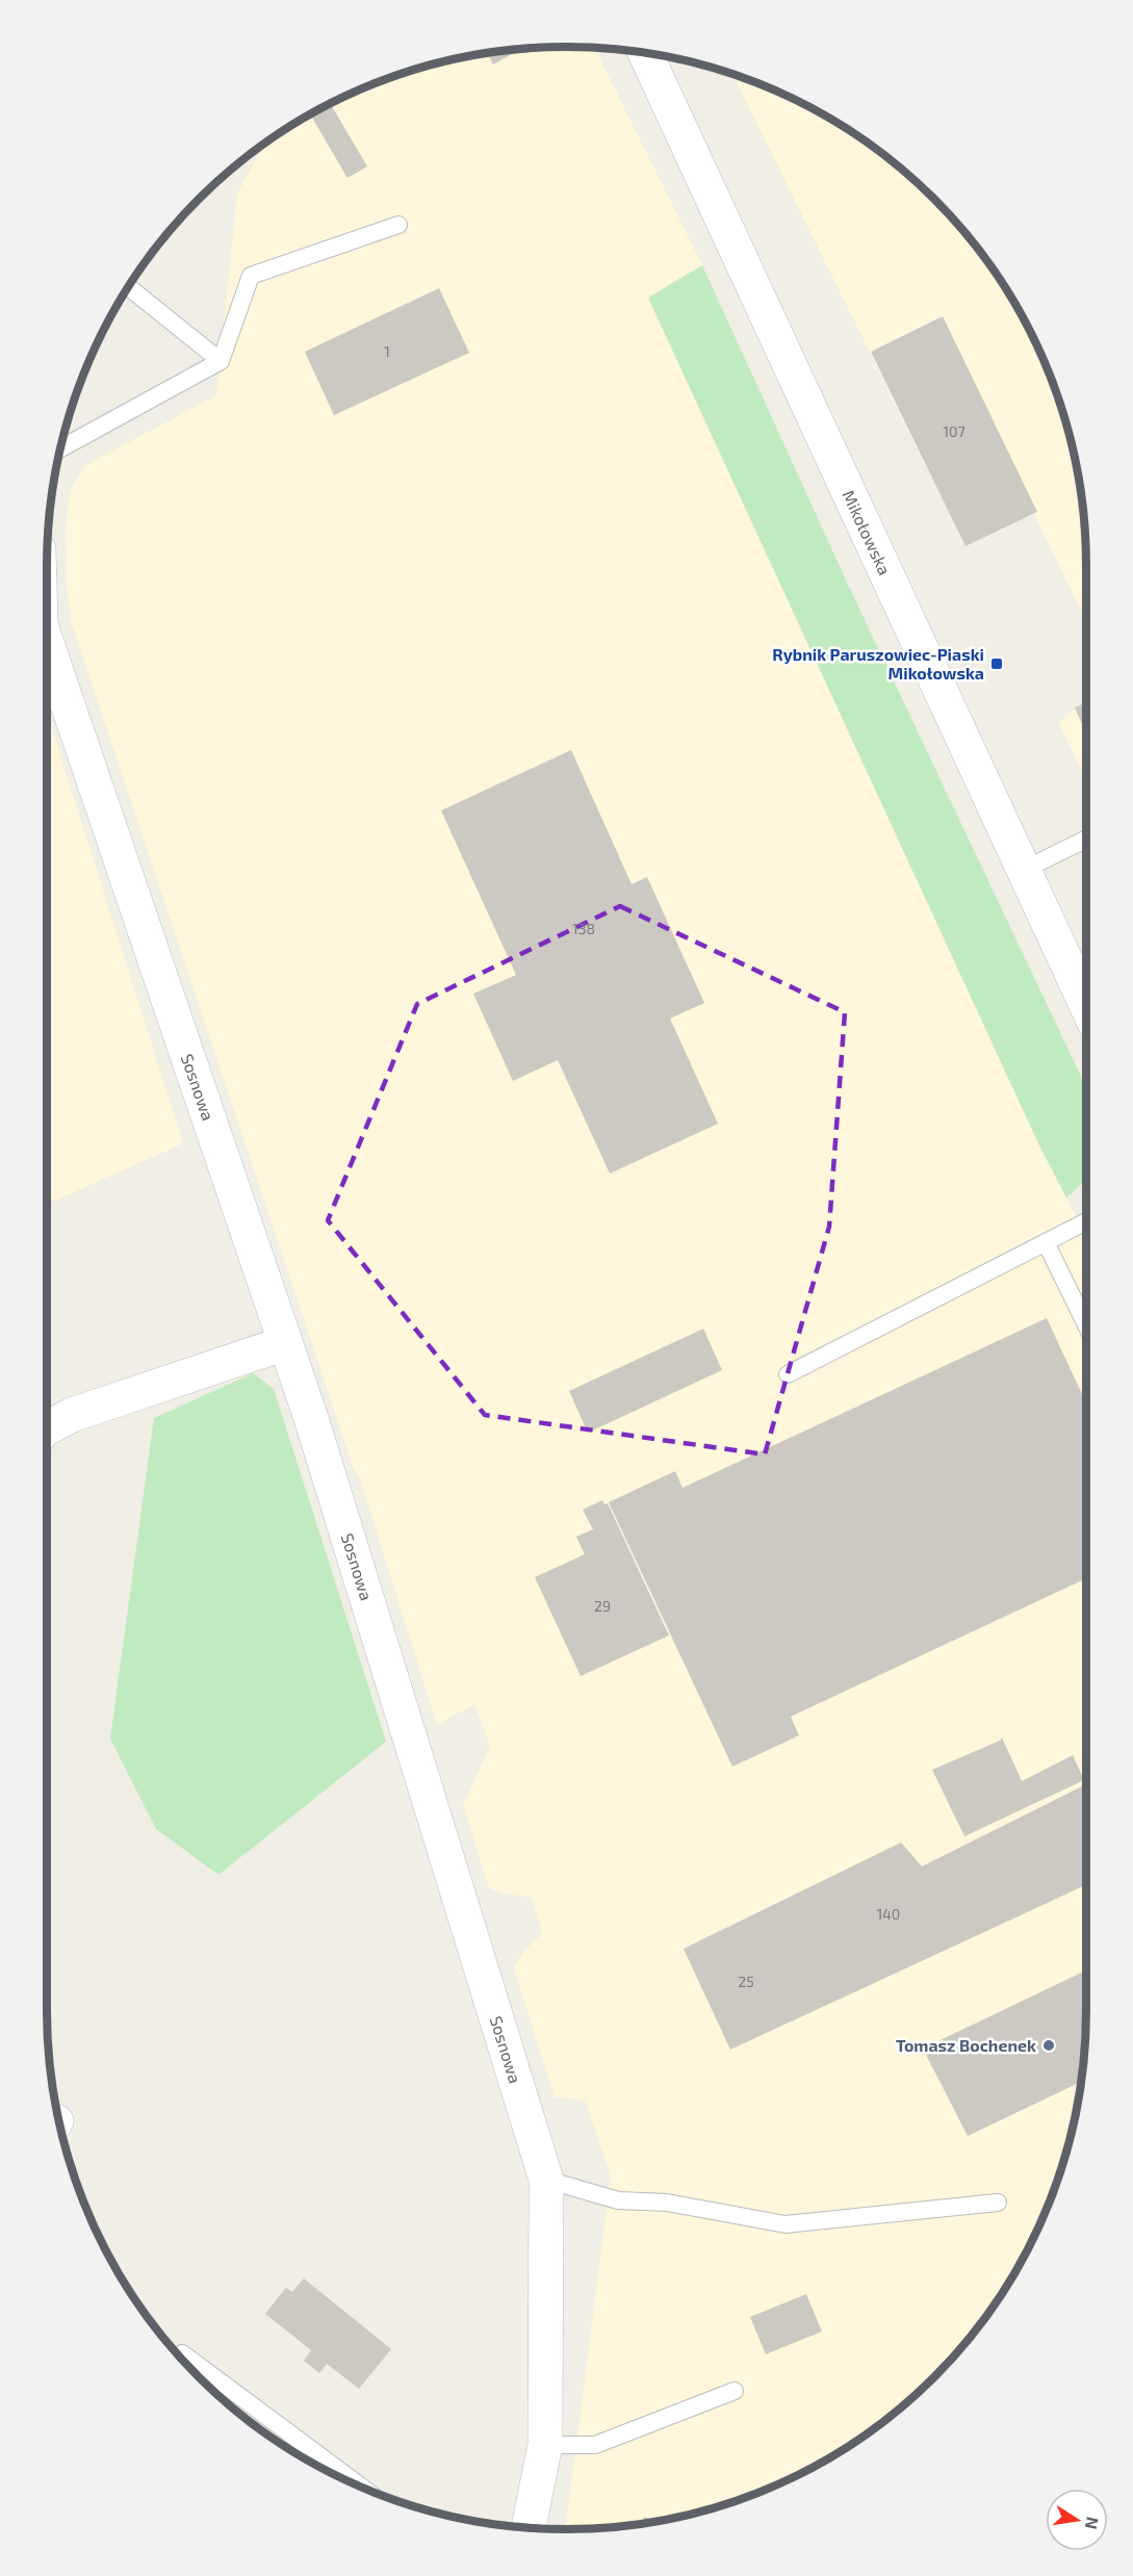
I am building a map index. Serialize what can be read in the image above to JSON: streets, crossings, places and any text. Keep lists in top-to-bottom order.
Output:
{
  "streets": {
    "street": ["Mikołowska", "Sosnowa"]
  },
  "places": {
    "transit": ["Rybnik Paruszowiec-Piaski Mikołowska"],
    "other": ["Tomasz Bochenek"]
  },
  "house_numbers": [
    "1",
    "107",
    "138",
    "29",
    "140",
    "25"
  ],
  "north": "right"
}
